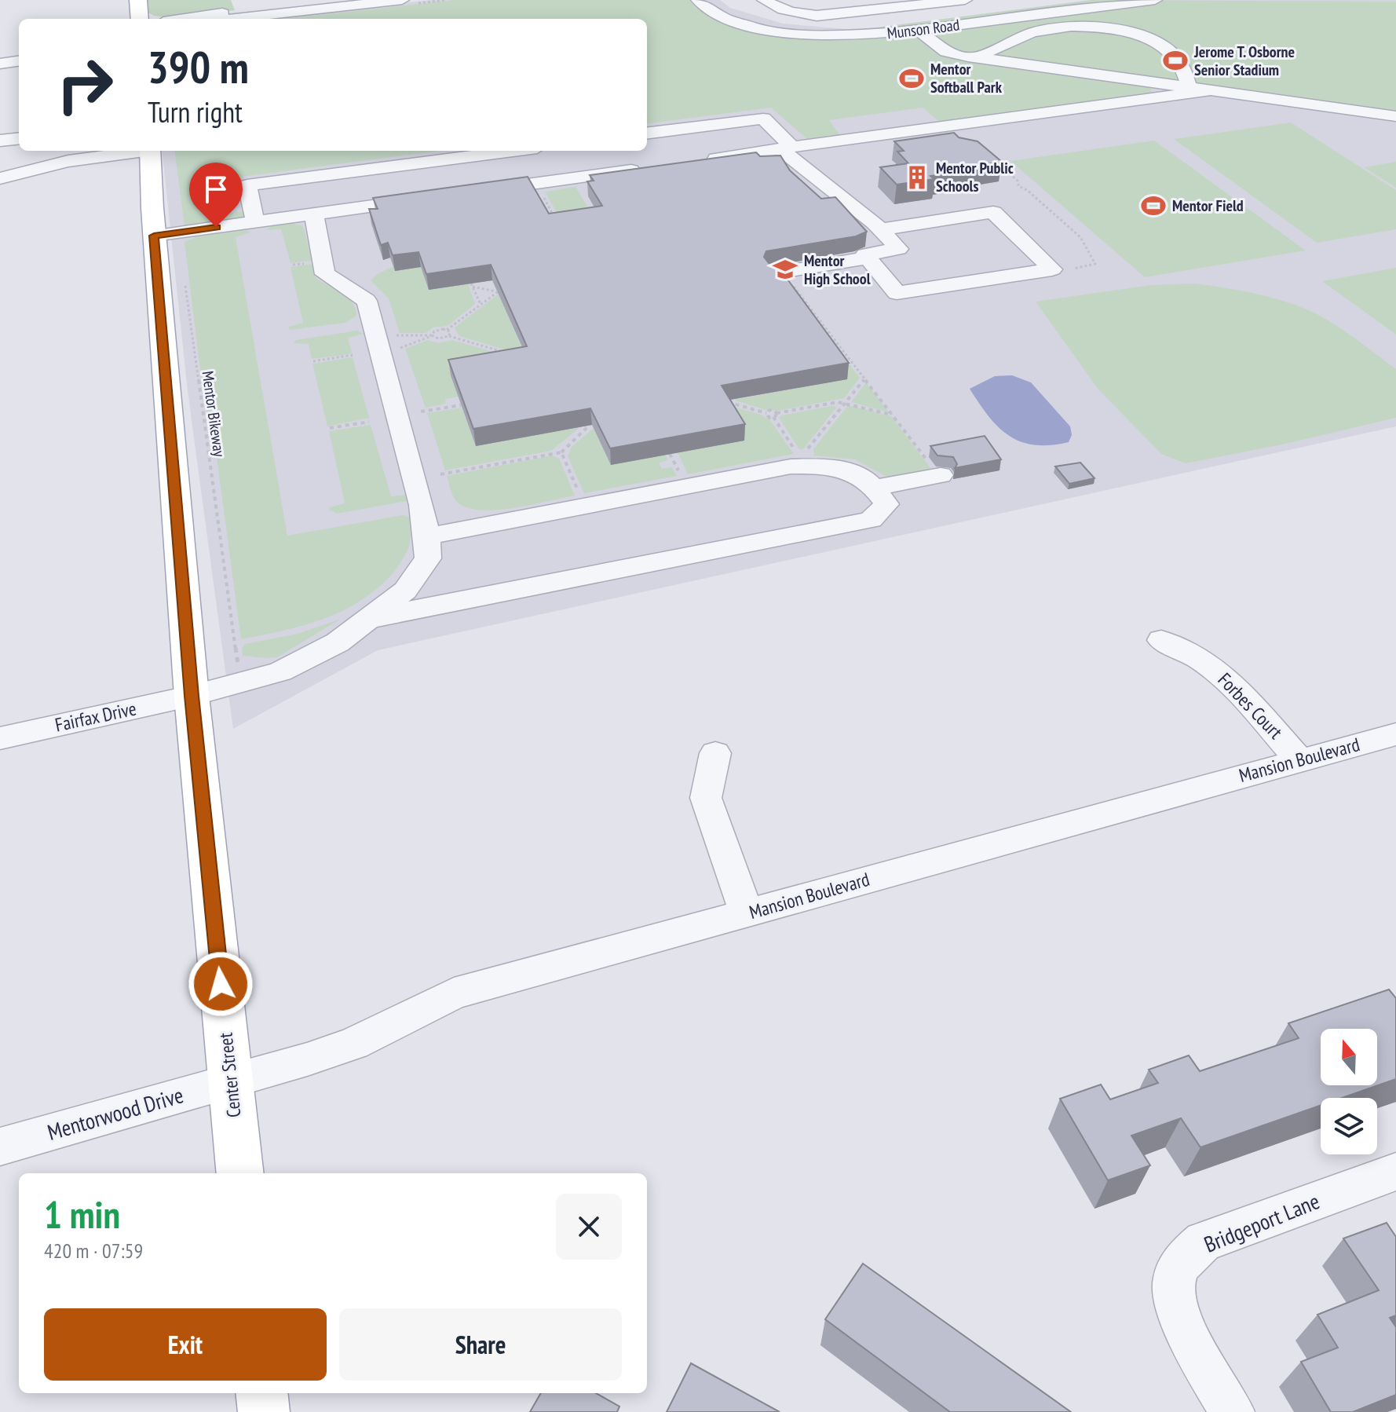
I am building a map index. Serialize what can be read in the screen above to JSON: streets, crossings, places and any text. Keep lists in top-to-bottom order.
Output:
{
  "streets": {
    "main road": ["Center Street"],
    "street": [
      "Munson Road",
      "Forbes Court",
      "Fairfax Drive",
      "Mansion Boulevard",
      "Mentorwood Drive",
      "Bridgeport Lane"
    ],
    "path": ["Mentor Bikeway"]
  },
  "crossings": [
    ["Mentor Bikeway", "Fairfax Drive"],
    ["Mentor Bikeway", "Center Street"],
    ["Forbes Court", "Mansion Boulevard"],
    ["Fairfax Drive", "Center Street"],
    ["Mansion Boulevard", "Center Street"],
    ["Mansion Boulevard", "Mentorwood Drive"],
    ["Center Street", "Mentorwood Drive"]
  ],
  "places": {
    "sports": ["Jerome T. Osborne Senior Stadium", "Mentor Softball Park", "Mentor Field"],
    "building": ["Mentor Public Schools"],
    "school or university": ["Mentor High School"]
  },
  "north": "top",
  "page": {
    "turn": ["390 m", "Turn right"],
    "heading": ["1 min", "420 m · 07:59"],
    "buttons": ["Exit", "Share"]
  }
}
